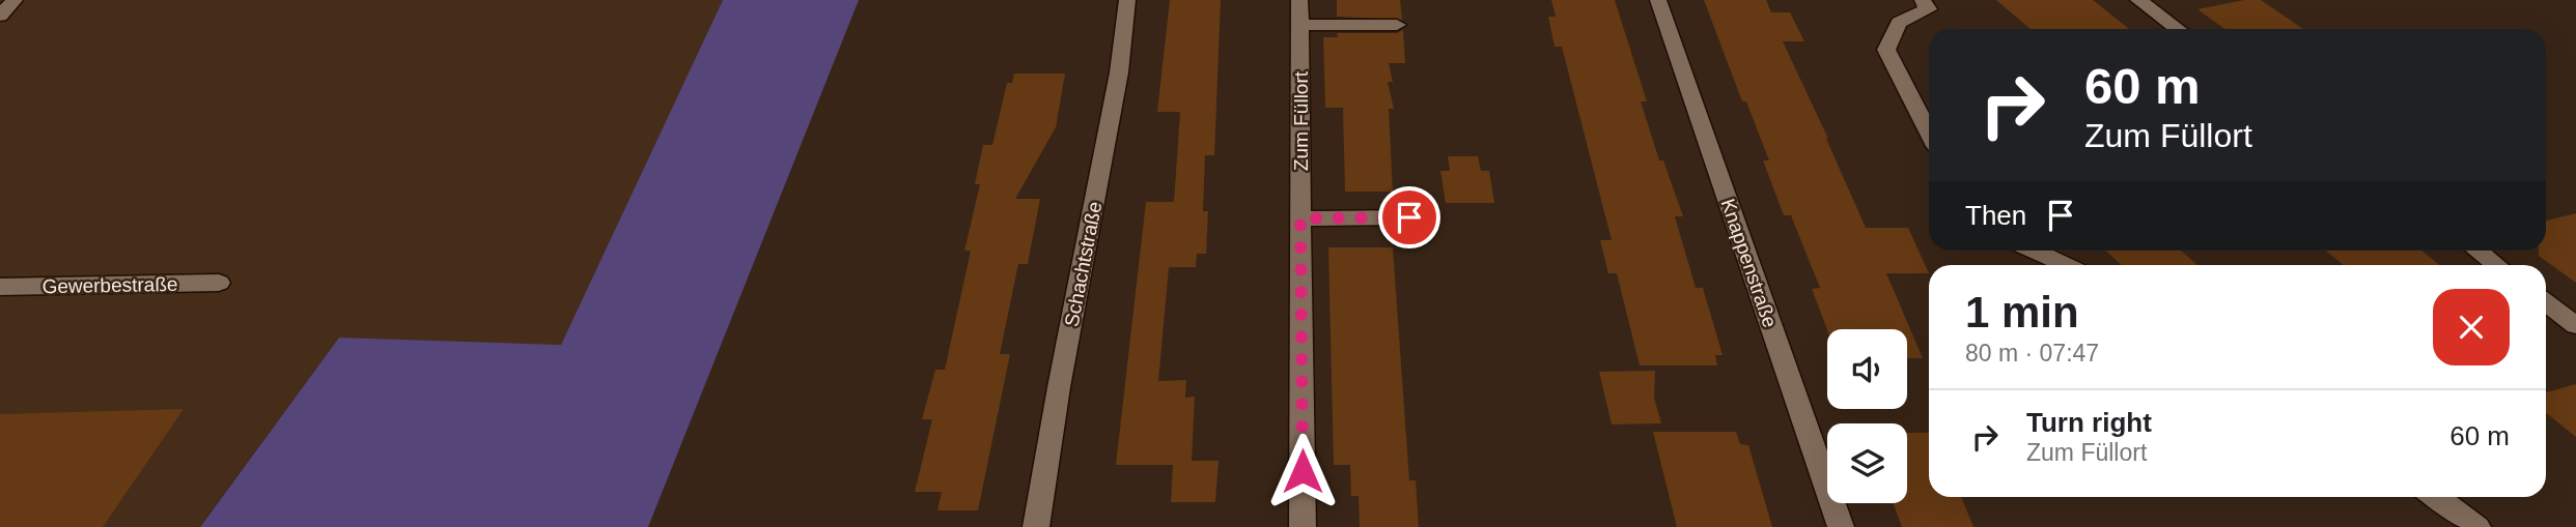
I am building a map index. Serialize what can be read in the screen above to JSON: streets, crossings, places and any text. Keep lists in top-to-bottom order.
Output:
{
  "streets": {
    "street": [
      "Zum Füllort",
      "Knappenstraße",
      "Schachtstraße",
      "Gewerbestraße"
    ]
  },
  "page": {
    "turn": ["60 m", "Zum Füllort"],
    "then": "Then",
    "heading": ["1 min", "80 m · 07:47"],
    "list": [
      {
        "name": "Turn right",
        "note": "Zum Füllort",
        "value": "60 m"
      }
    ]
  }
}
